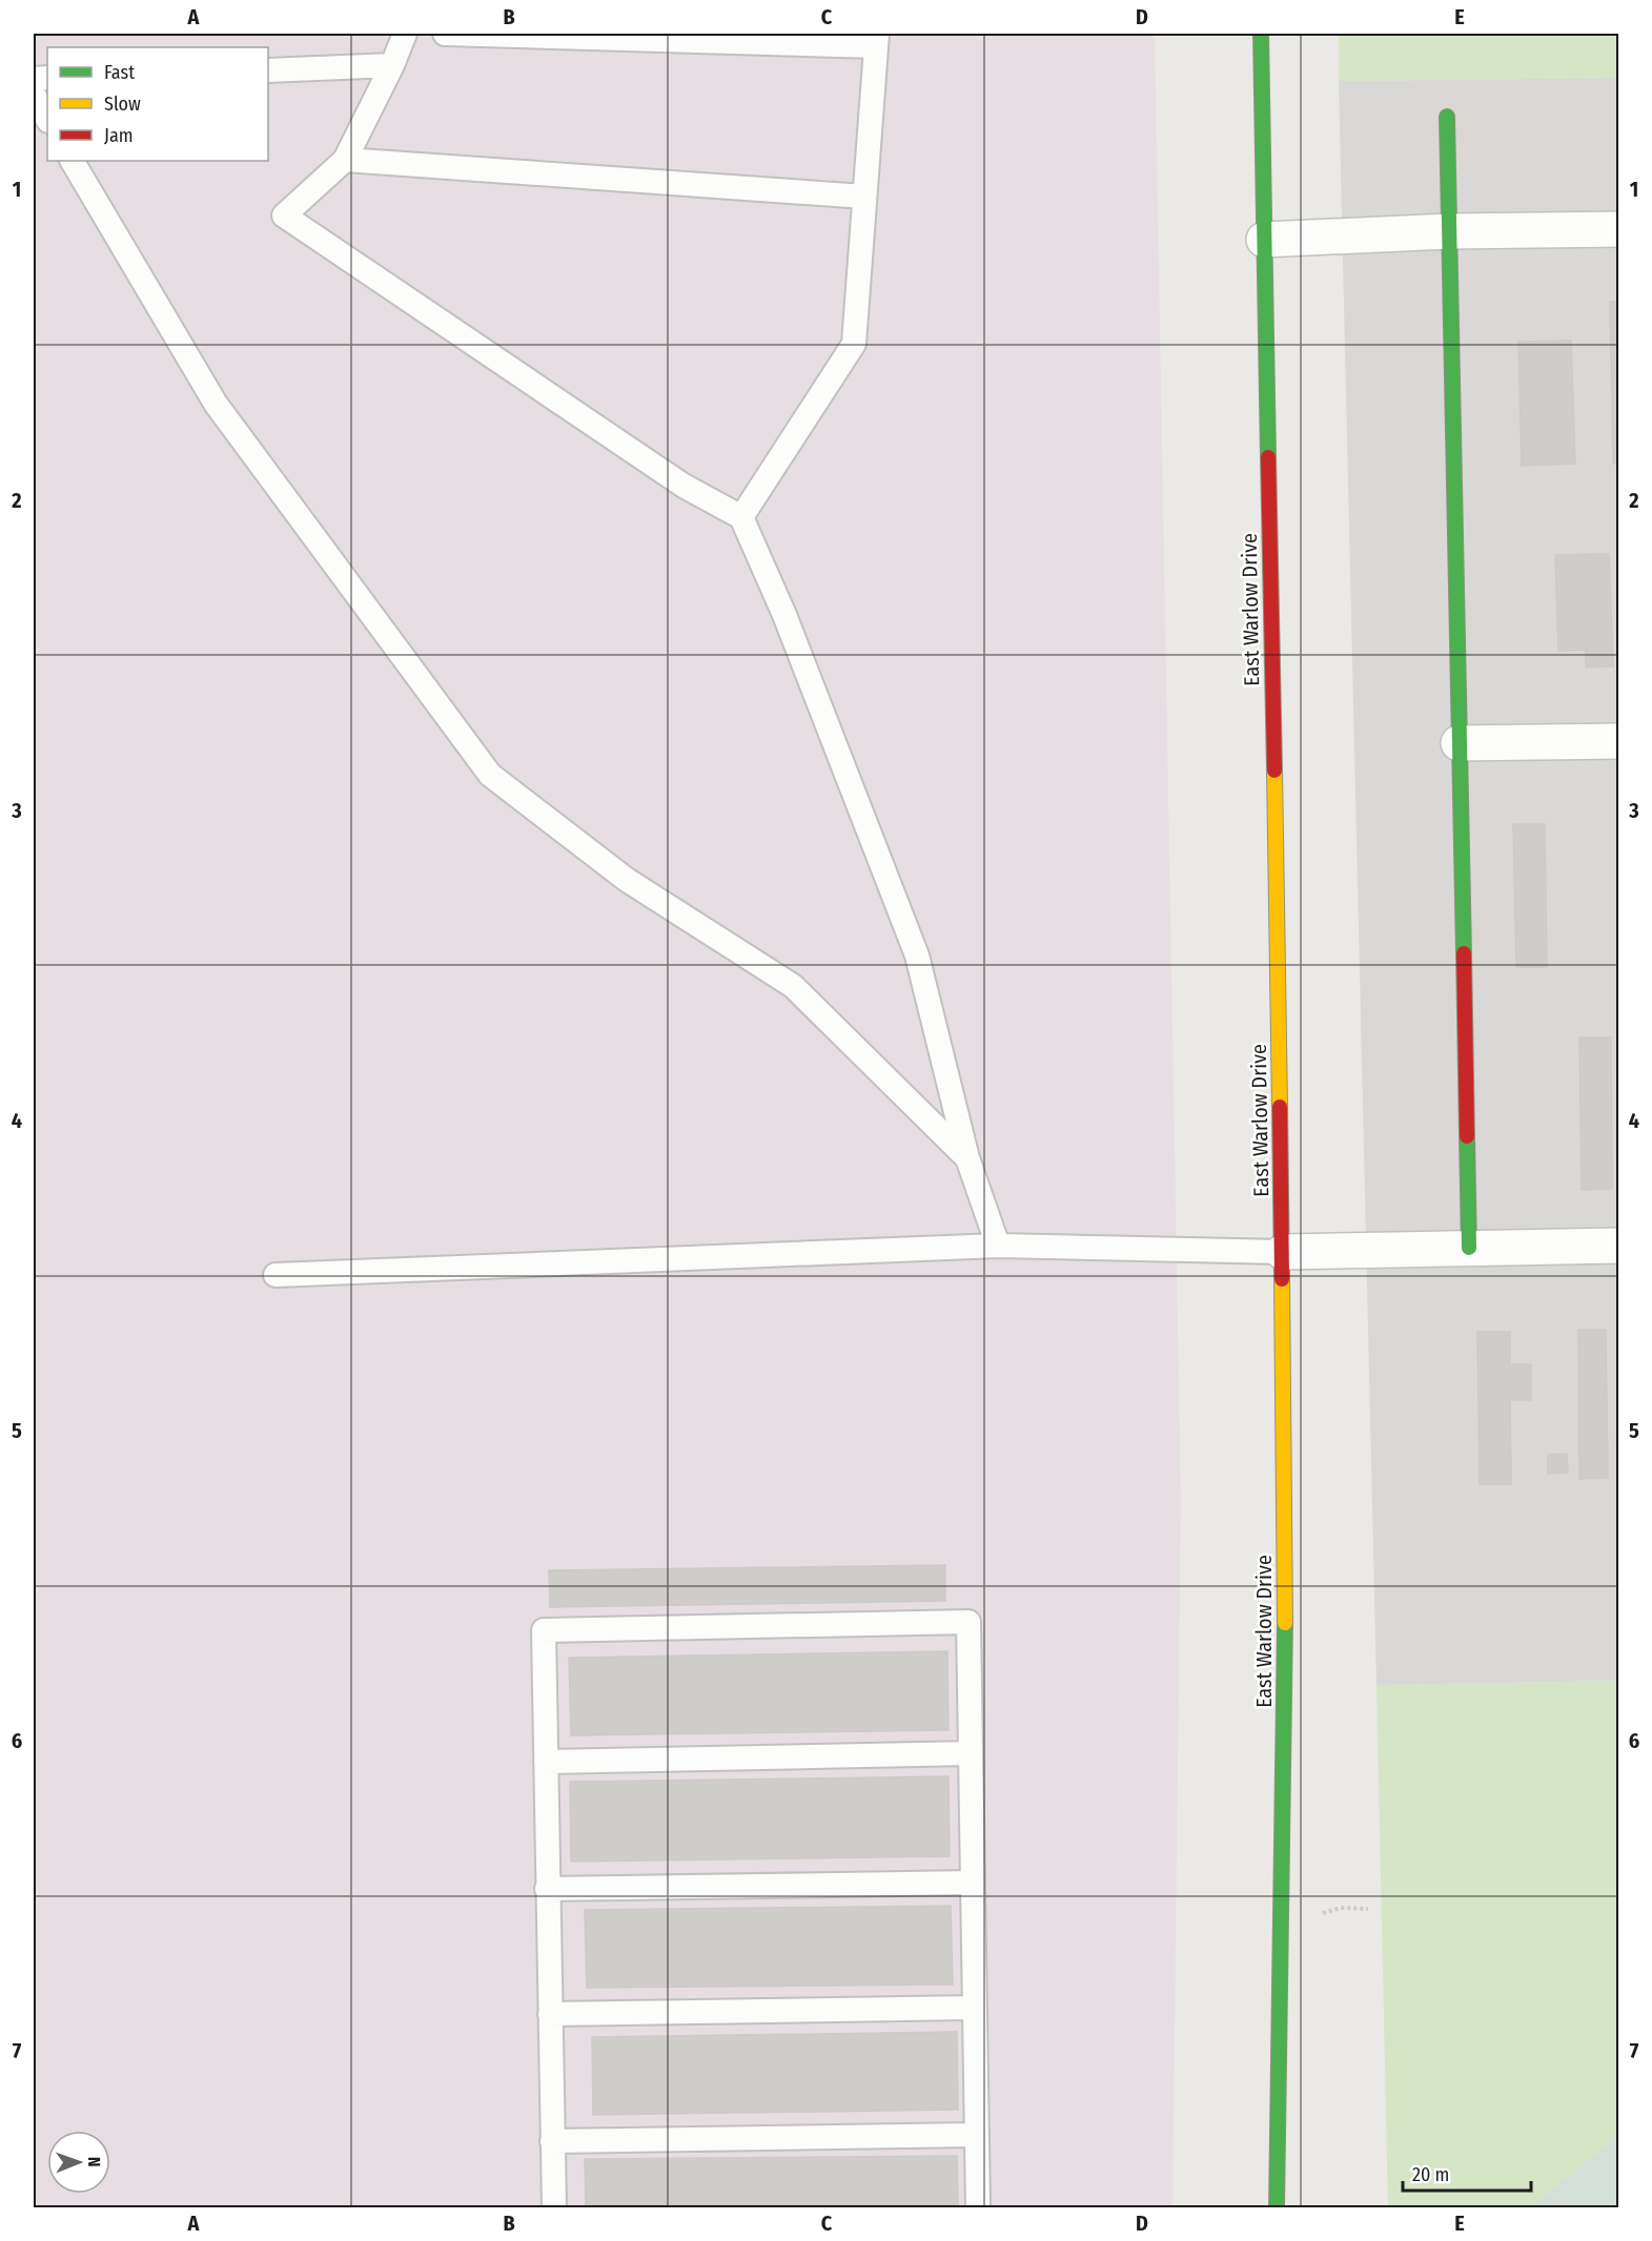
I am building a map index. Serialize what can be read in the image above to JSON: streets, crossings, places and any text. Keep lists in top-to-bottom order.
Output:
{
  "streets": {
    "street": ["East Warlow Drive"]
  },
  "legend": ["Fast", "Slow", "Jam"],
  "scale_bar": "20 m",
  "north": "right",
  "grid": {
    "columns": [
      "A",
      "B",
      "C",
      "D",
      "E"
    ],
    "rows": [
      "1",
      "2",
      "3",
      "4",
      "5",
      "6",
      "7"
    ]
  }
}
